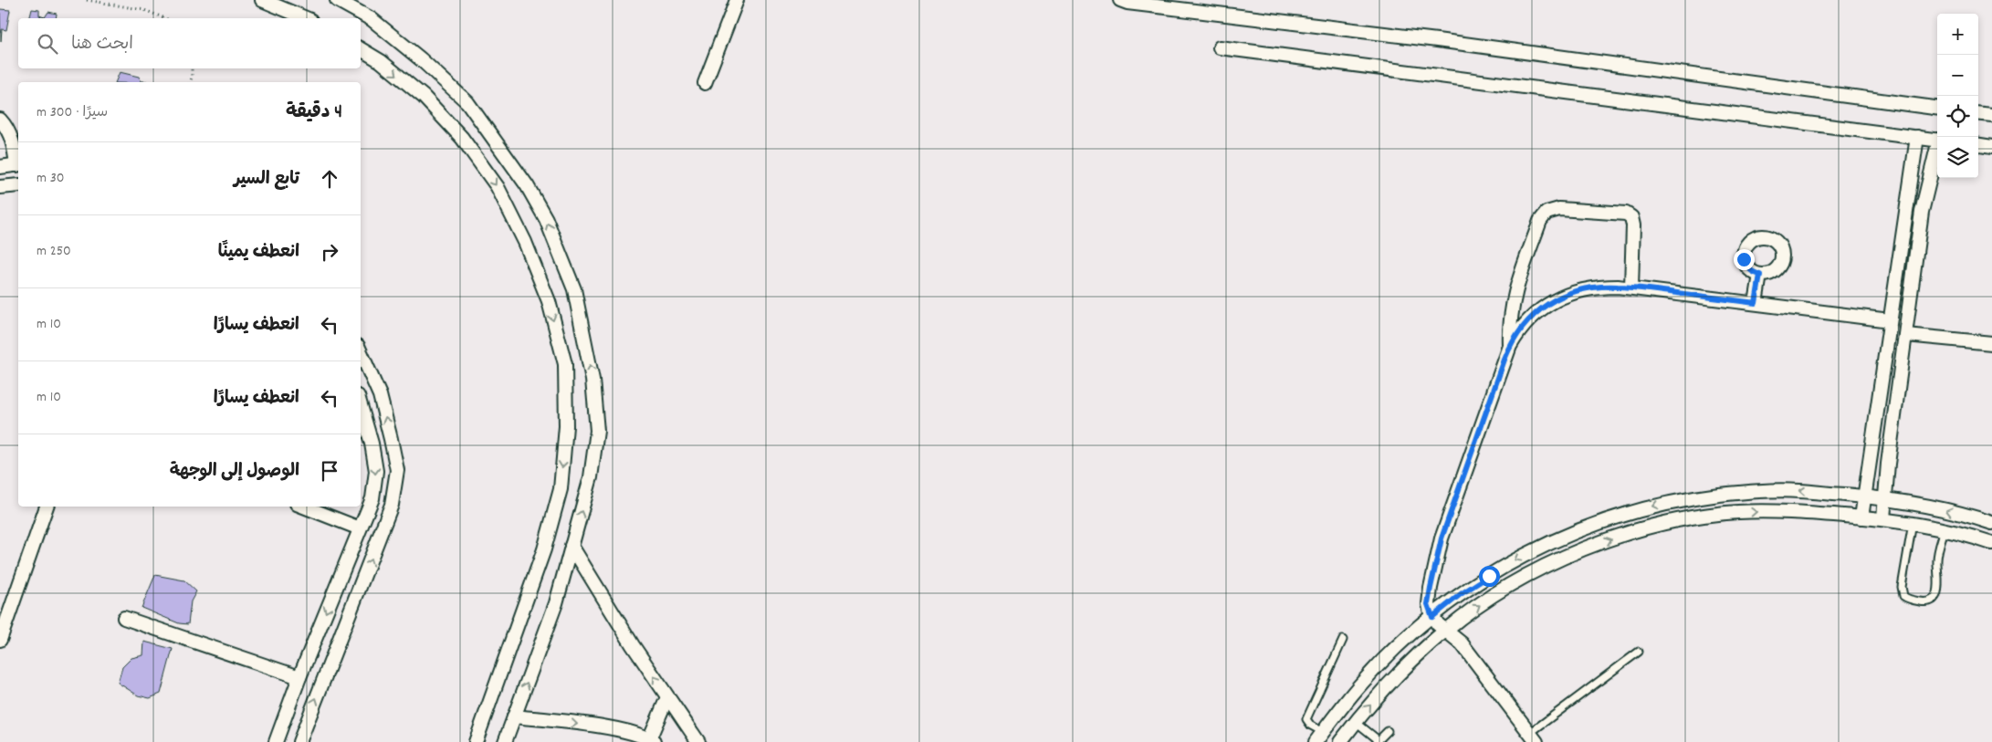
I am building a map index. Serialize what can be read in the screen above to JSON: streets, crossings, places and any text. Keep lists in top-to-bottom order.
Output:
{
  "page": {
    "map_buttons": ["+", "−"],
    "search": "ابحث هنا",
    "heading": ["4 دقيقة", "سيرًا · 300 m"],
    "list": [
      ["تابع السير", "30 m"],
      ["انعطف يمينًا", "250 m"],
      ["انعطف يسارًا", "10 m"],
      ["انعطف يسارًا", "10 m"],
      "الوصول إلى الوجهة"
    ]
  }
}
